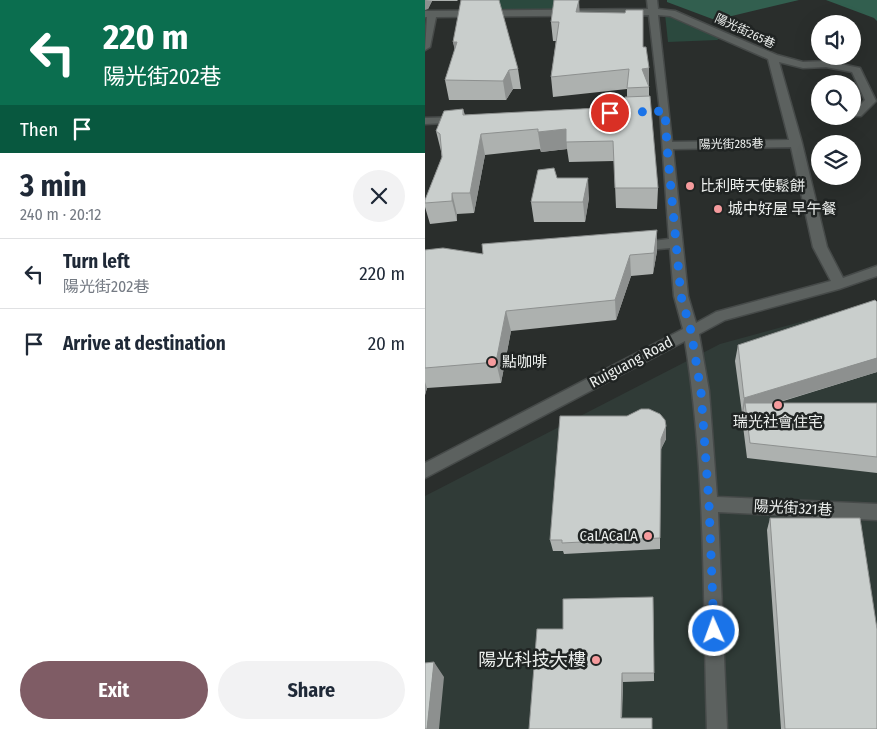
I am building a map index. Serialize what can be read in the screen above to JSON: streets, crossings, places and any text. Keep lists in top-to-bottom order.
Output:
{
  "streets": {
    "street": [
      "陽光街265巷",
      "陽光街285巷",
      "Ruiguang Road",
      "陽光街321巷"
    ]
  },
  "crossings": [
    ["陽光街265巷", "陽光街285巷"],
    ["陽光街265巷", "Ruiguang Road"]
  ],
  "places": [
    "比利時天使鬆餅",
    "城中好屋 早午餐",
    "點咖啡",
    "瑞光社會住宅",
    "CaLACaLA",
    "陽光科技大樓"
  ],
  "page": {
    "turn": ["220 m", "陽光街202巷"],
    "then": "Then",
    "heading": ["3 min", "240 m · 20:12"],
    "list": [
      {
        "name": "Turn left",
        "note": "陽光街202巷",
        "value": "220 m"
      },
      {
        "name": "Arrive at destination",
        "value": "20 m"
      }
    ],
    "buttons": ["Exit", "Share"]
  }
}
